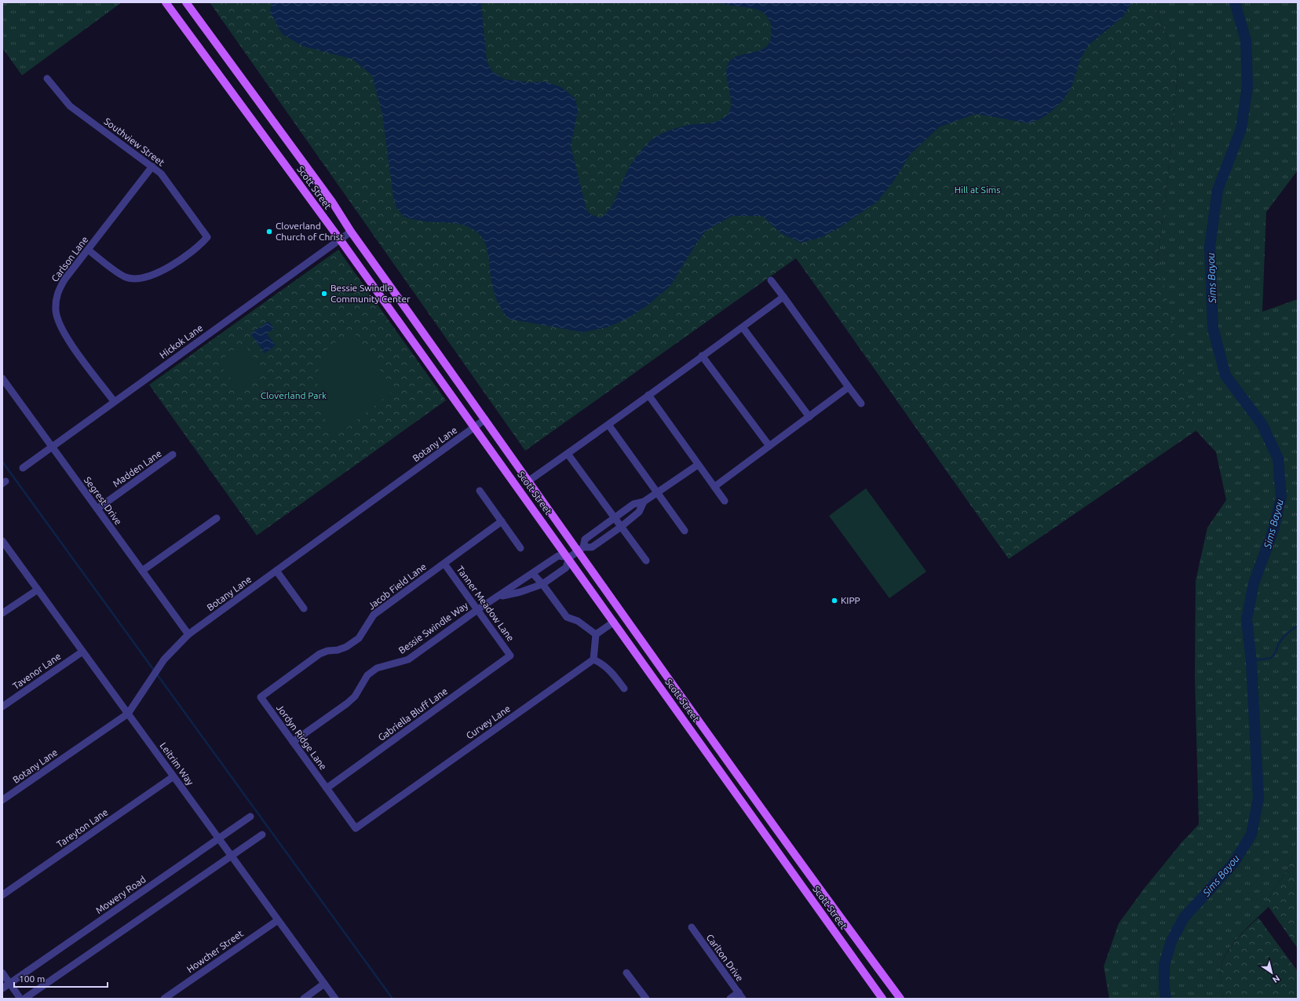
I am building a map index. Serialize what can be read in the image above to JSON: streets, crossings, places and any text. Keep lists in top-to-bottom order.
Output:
{
  "streets": {
    "main road": ["Scott Street"],
    "street": [
      "Southview Street",
      "Carlson Lane",
      "Hickok Lane",
      "Botany Lane",
      "Madden Lane",
      "Segrest Drive",
      "Jacob Field Lane",
      "Tanner Meadow Lane",
      "Bessie Swindle Way",
      "Tavenor Lane",
      "Gabriella Bluff Lane",
      "Curvey Lane",
      "Jordyn Ridge Lane",
      "Leitrim Way",
      "Tareyton Lane",
      "Mowery Road",
      "Howcher Street",
      "Carlton Drive"
    ]
  },
  "crossings": [
    ["Southview Street", "Carlson Lane"],
    ["Scott Street", "Hickok Lane"],
    ["Scott Street", "Botany Lane"],
    ["Scott Street", "Bessie Swindle Way"],
    ["Carlson Lane", "Hickok Lane"],
    ["Hickok Lane", "Segrest Drive"],
    ["Botany Lane", "Segrest Drive"],
    ["Botany Lane", "Leitrim Way"],
    ["Madden Lane", "Segrest Drive"],
    ["Jacob Field Lane", "Tanner Meadow Lane"],
    ["Jacob Field Lane", "Jordyn Ridge Lane"],
    ["Tanner Meadow Lane", "Bessie Swindle Way"],
    ["Tanner Meadow Lane", "Gabriella Bluff Lane"],
    ["Bessie Swindle Way", "Jordyn Ridge Lane"],
    ["Tavenor Lane", "Leitrim Way"],
    ["Gabriella Bluff Lane", "Jordyn Ridge Lane"],
    ["Curvey Lane", "Jordyn Ridge Lane"],
    ["Leitrim Way", "Tareyton Lane"],
    ["Leitrim Way", "Mowery Road"],
    ["Leitrim Way", "Howcher Street"]
  ],
  "water": ["Sims Bayou"],
  "parks": ["Hill at Sims", "Cloverland Park"],
  "places": ["Cloverland Church of Christ", "Bessie Swindle Community Center", "KIPP"],
  "scale_bar": "100 m",
  "north": "bottom right"
}
